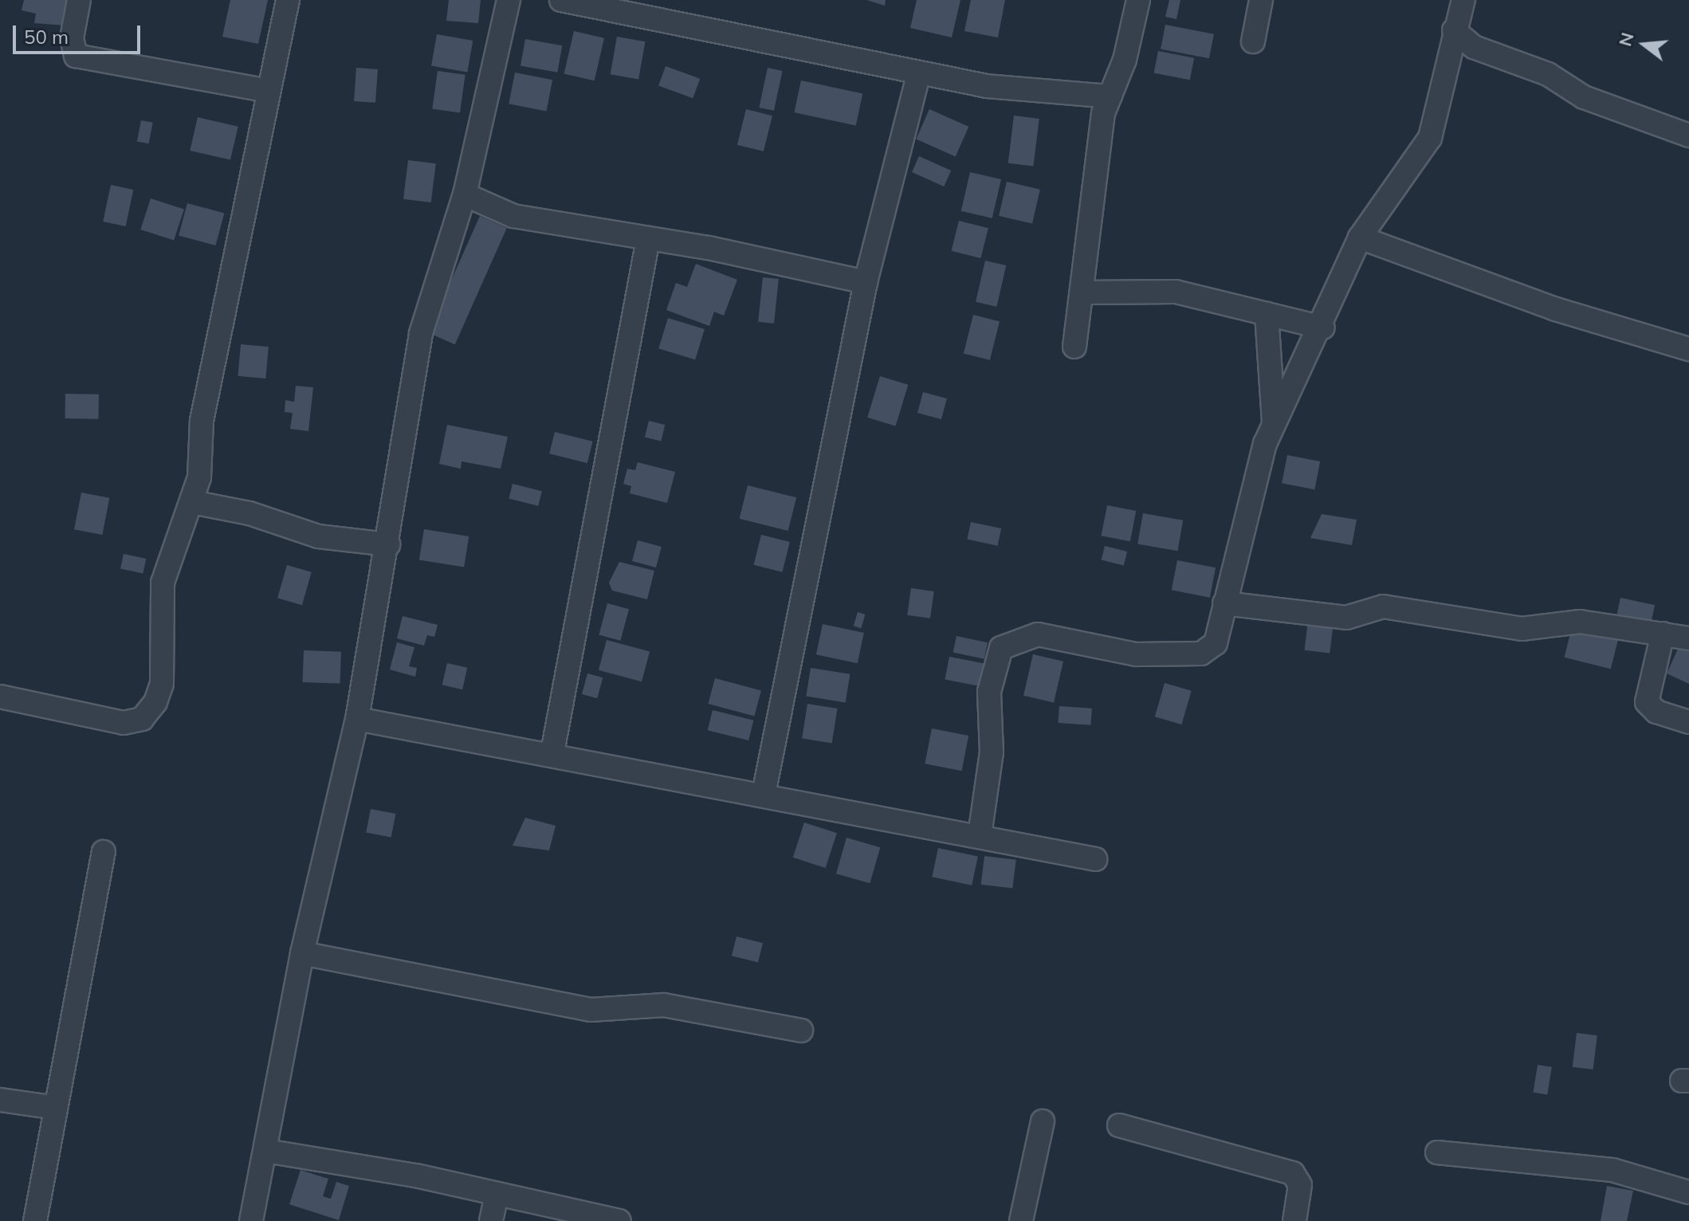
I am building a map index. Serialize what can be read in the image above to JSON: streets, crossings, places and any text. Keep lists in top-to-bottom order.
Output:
{
  "scale_bar": "50 m",
  "north": "left"
}
